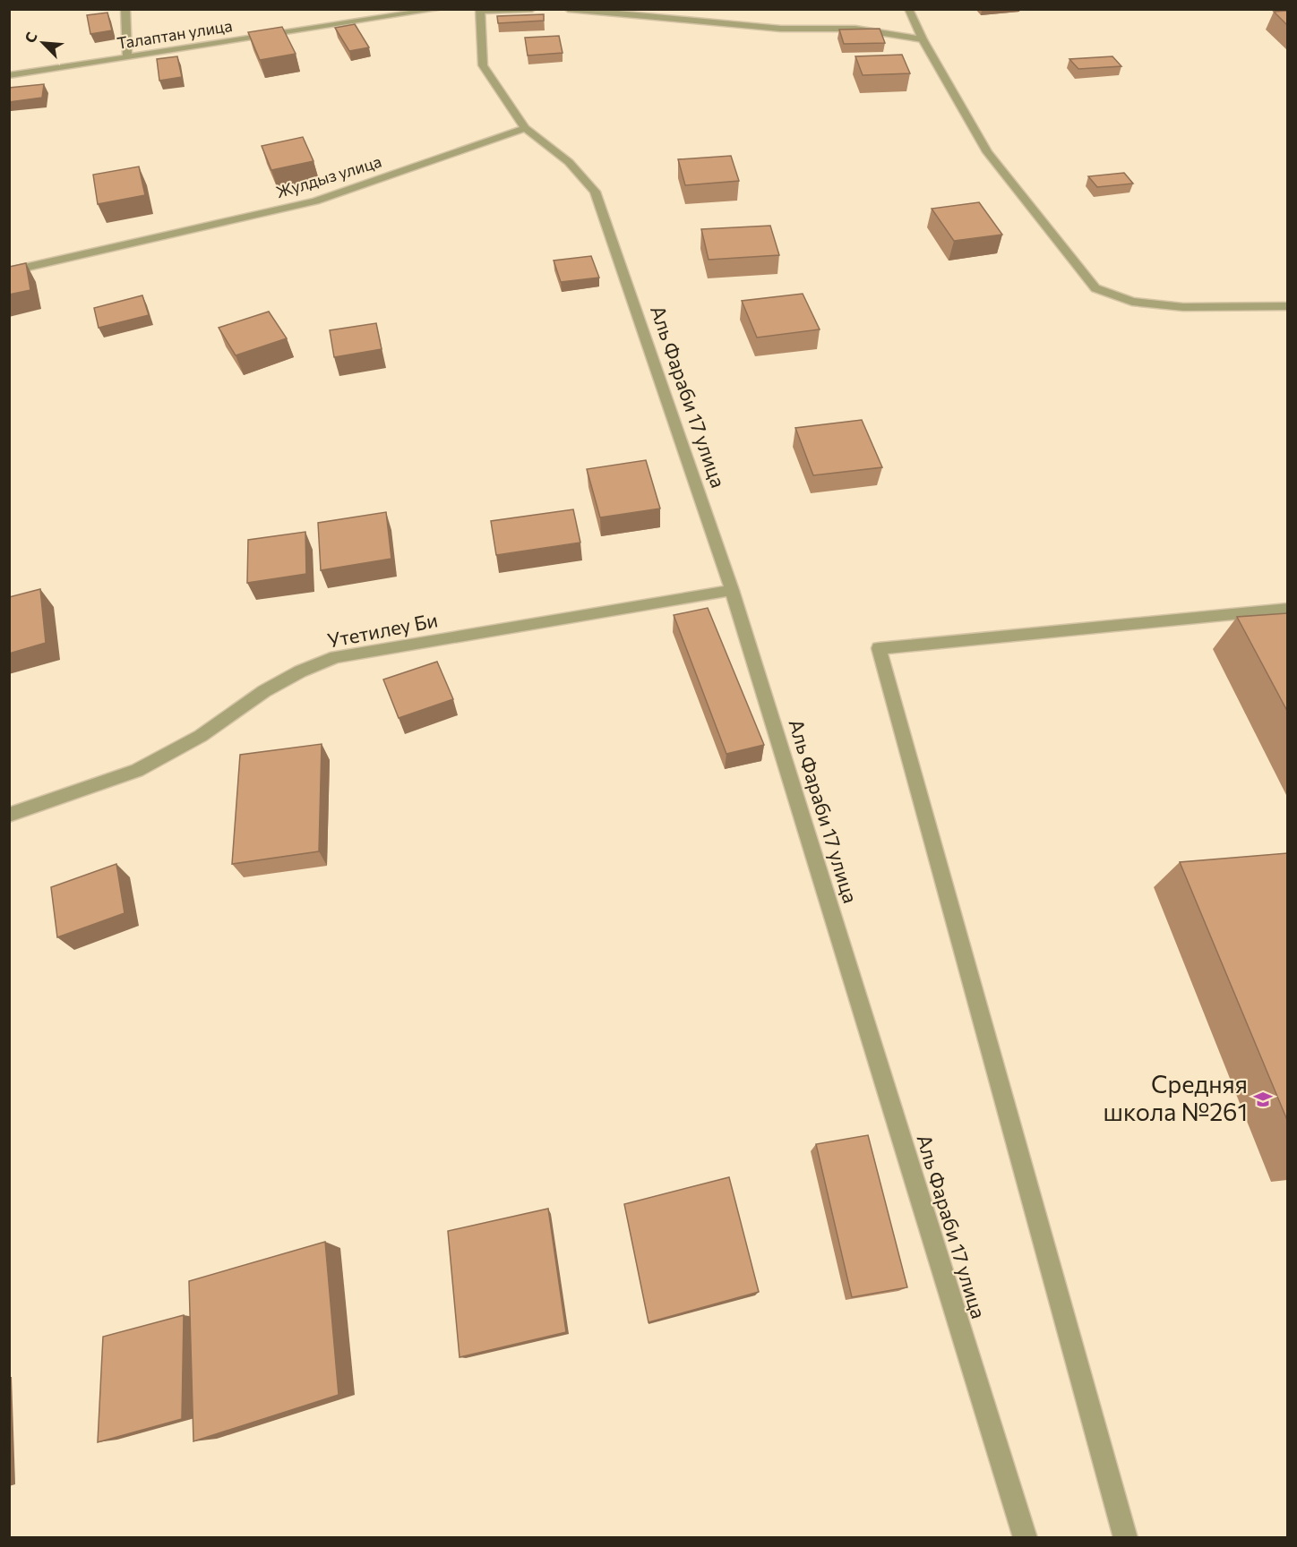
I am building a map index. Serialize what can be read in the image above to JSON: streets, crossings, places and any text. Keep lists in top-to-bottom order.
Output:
{
  "streets": {
    "street": [
      "Талаптан улица",
      "Жулдыз улица",
      "Аль Фараби 17 улица",
      "Утетилеу Би"
    ]
  },
  "crossings": [
    ["Жулдыз улица", "Аль Фараби 17 улица"],
    ["Аль Фараби 17 улица", "Утетилеу Би"]
  ],
  "places": {
    "school or university": ["Средняя школа №261"]
  },
  "north": "top left"
}
